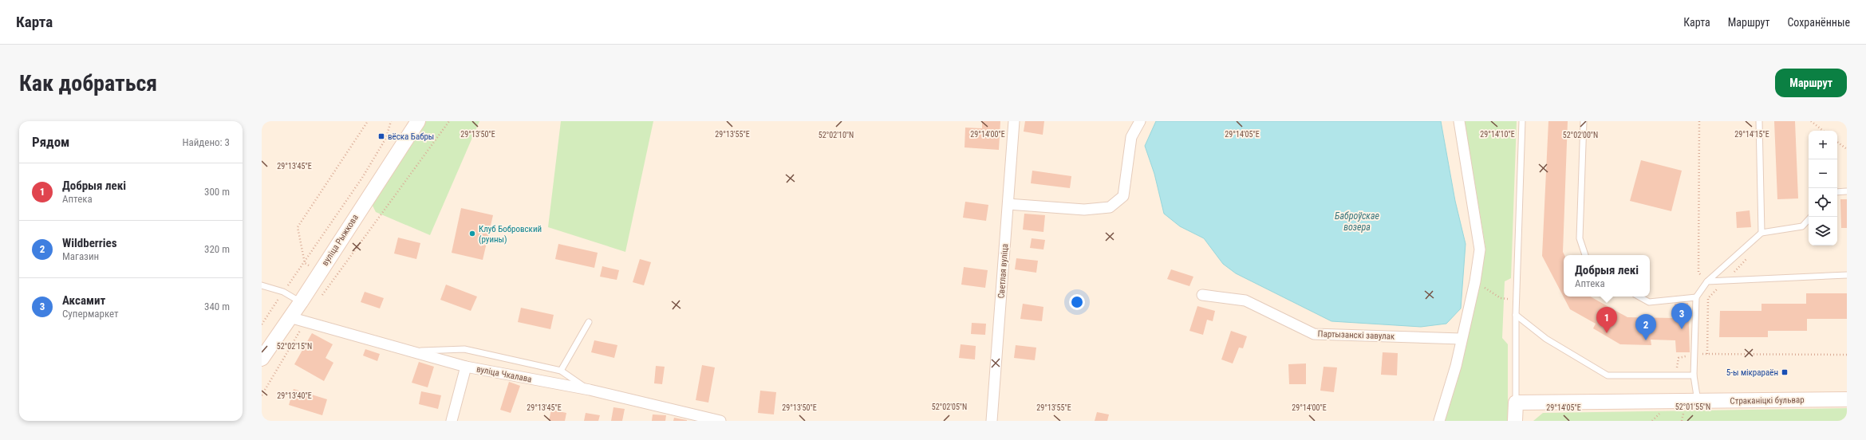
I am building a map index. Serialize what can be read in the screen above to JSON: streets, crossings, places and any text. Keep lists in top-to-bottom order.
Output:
{
  "streets": {
    "street": [
      "вуліца Рыжкова",
      "Светлая вуліца",
      "Партызанскі завулак",
      "вуліца Чкалава",
      "Страканіцкі бульвар"
    ]
  },
  "crossings": [
    ["вуліца Рыжкова", "вуліца Чкалава"]
  ],
  "water": ["Баброўскае возера"],
  "places": {
    "transit": ["вёска Бабры", "5-ы мікрараён"],
    "other": ["Клуб Бобровский (руины)"]
  },
  "page": {
    "header": "Карта",
    "nav": ["Карта", "Маршрут", "Сохранённые"],
    "buttons": "Маршрут",
    "title": "Как добраться",
    "heading": ["Рядом", "Найдено: 3"],
    "map_buttons": ["+", "−"],
    "list": [
      {
        "mark": "1",
        "name": "Добрыя лекi",
        "note": "Аптека",
        "value": "300 m"
      },
      {
        "mark": "2",
        "name": "Wildberries",
        "note": "Магазин",
        "value": "320 m"
      },
      {
        "mark": "3",
        "name": "Аксамит",
        "note": "Супермаркет",
        "value": "340 m"
      }
    ],
    "popup": ["Добрыя лекi", "Аптека"],
    "pins": ["3", "1", "2"]
  },
  "coordinates": [
    "29°13'50\"E",
    "29°13'55\"E",
    "29°14'00\"E",
    "29°14'05\"E",
    "29°14'15\"E",
    "29°14'10\"E",
    "52°02'10\"N",
    "52°02'00\"N",
    "29°13'45\"E",
    "52°02'15\"N",
    "29°13'40\"E",
    "52°02'05\"N",
    "52°01'55\"N"
  ]
}
